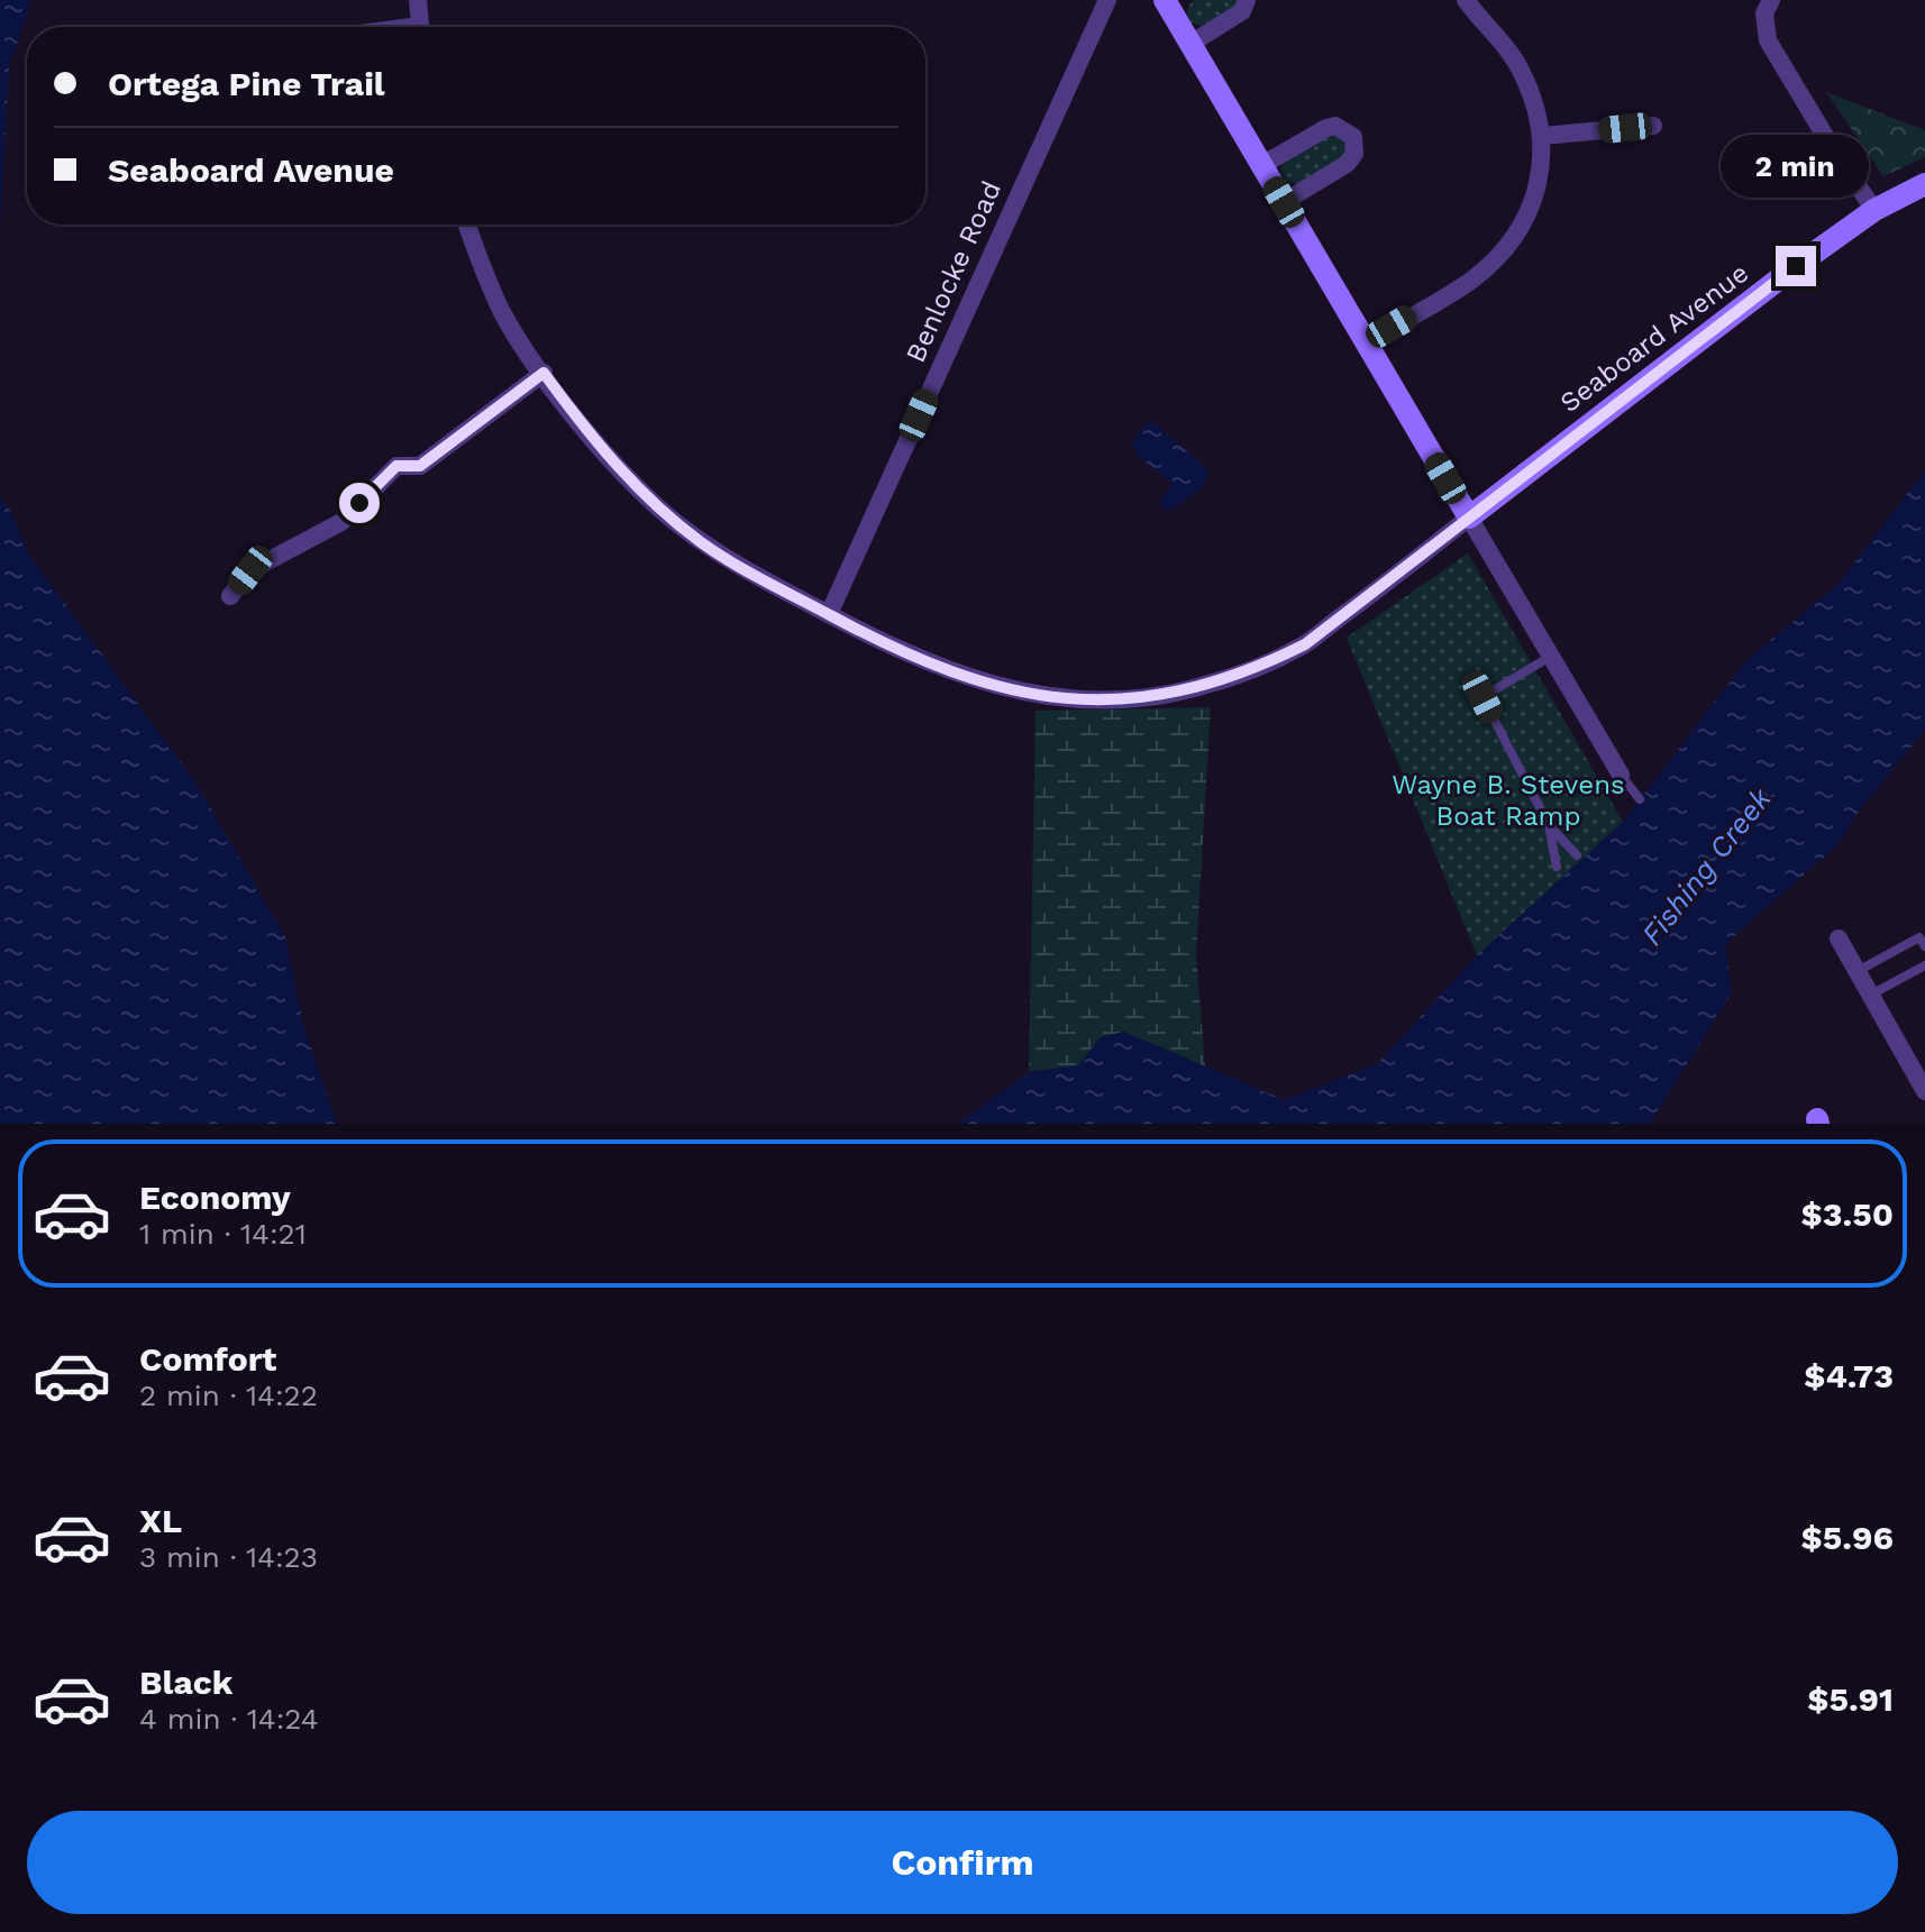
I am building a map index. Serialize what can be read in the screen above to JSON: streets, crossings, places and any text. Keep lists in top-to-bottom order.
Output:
{
  "streets": {
    "street": ["Benlocke Road", "Seaboard Avenue"]
  },
  "water": ["Fishing Creek"],
  "parks": ["Wayne B. Stevens Boat Ramp"],
  "page": {
    "banner": ["Ortega Pine Trail", "Seaboard Avenue"],
    "bubble": "2 min",
    "list": [
      {
        "name": "Economy",
        "note": "1 min · 14:21",
        "value": "$3.50"
      },
      {
        "name": "Comfort",
        "note": "2 min · 14:22",
        "value": "$4.73"
      },
      {
        "name": "XL",
        "note": "3 min · 14:23",
        "value": "$5.96"
      },
      {
        "name": "Black",
        "note": "4 min · 14:24",
        "value": "$5.91"
      }
    ],
    "buttons": "Confirm"
  }
}
